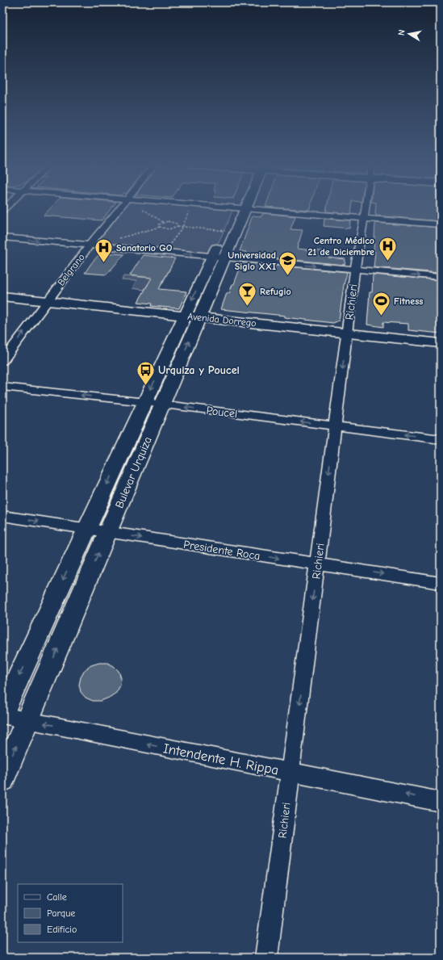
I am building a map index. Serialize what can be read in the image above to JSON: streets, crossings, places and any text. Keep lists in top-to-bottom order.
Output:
{
  "streets": {
    "main road": ["Avenida Dorrego", "Bulevar Urquiza"],
    "street": [
      "Belgrano",
      "Richieri",
      "Poucel",
      "Presidente Roca",
      "Intendente H. Rippa"
    ]
  },
  "crossings": [
    ["Belgrano", "Avenida Dorrego"],
    ["Richieri", "Avenida Dorrego"],
    ["Richieri", "Poucel"],
    ["Richieri", "Presidente Roca"],
    ["Richieri", "Intendente H. Rippa"],
    ["Avenida Dorrego", "Bulevar Urquiza"],
    ["Poucel", "Bulevar Urquiza"],
    ["Bulevar Urquiza", "Presidente Roca"],
    ["Bulevar Urquiza", "Intendente H. Rippa"]
  ],
  "one_way": [
    "Belgrano",
    "Richieri",
    "Poucel",
    "Presidente Roca",
    "Intendente H. Rippa"
  ],
  "places": {
    "hospital": ["Centro Médico 21 de Diciembre", "Sanatorio GO"],
    "school or university": ["Universidad Siglo XXI"],
    "bar": ["Refugio"],
    "sports": ["Fitness"],
    "bus stop": ["Urquiza y Poucel"]
  },
  "legend": ["Calle", "Parque", "Edificio"],
  "north": "left"
}
